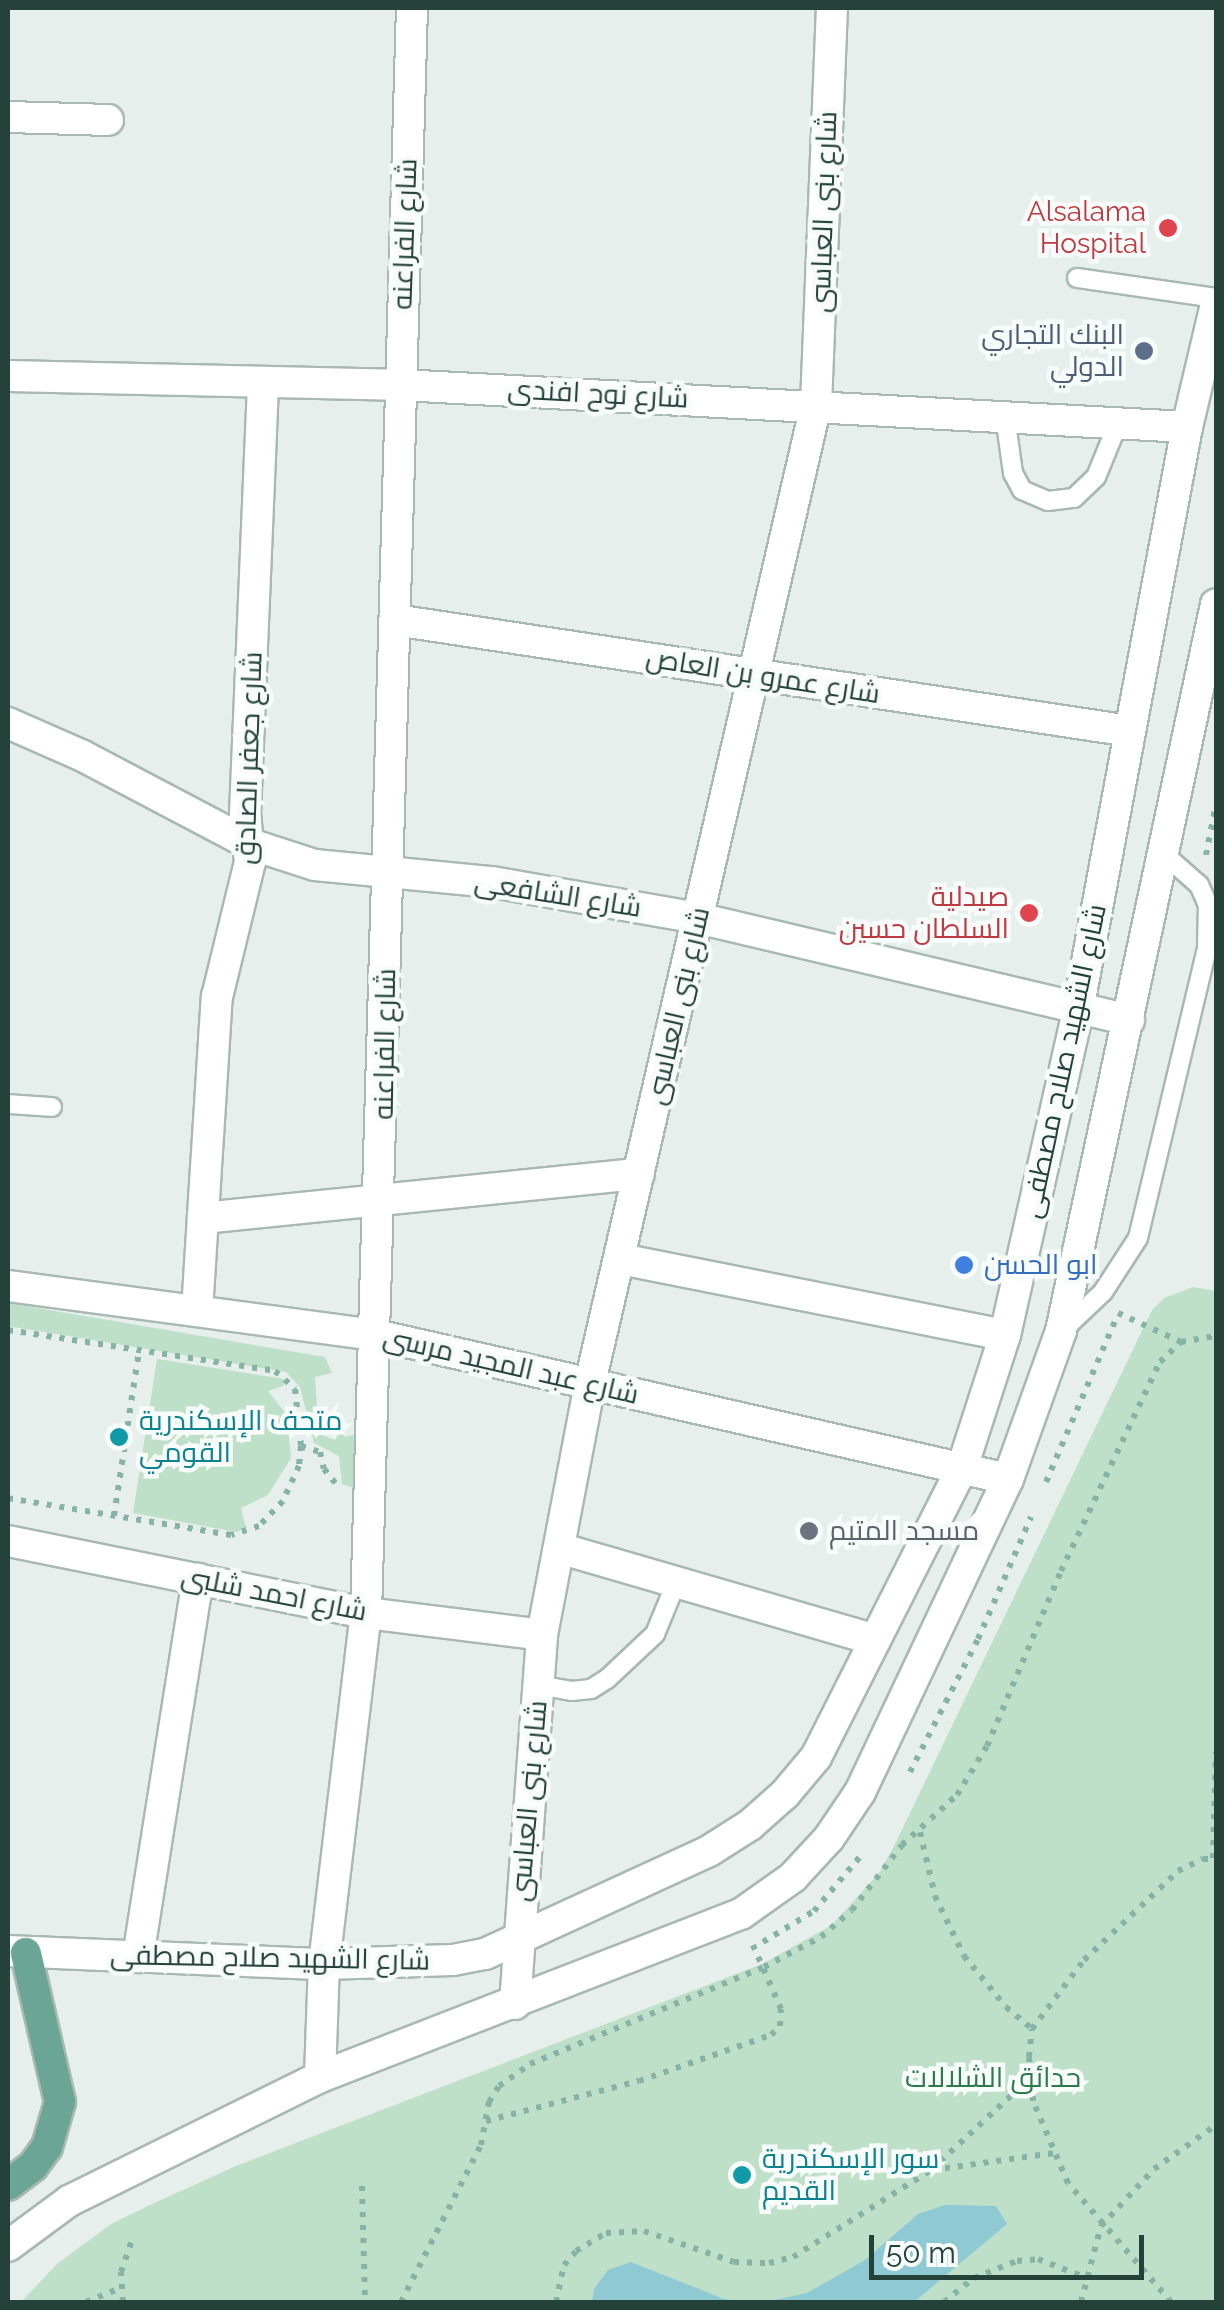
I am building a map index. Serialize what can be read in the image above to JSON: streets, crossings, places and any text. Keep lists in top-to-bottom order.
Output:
{
  "streets": {
    "street": [
      "شارع بنى العباسى",
      "شارع الفراعنه",
      "شارع نوح افندى",
      "شارع عمرو بن العاص",
      "شارع جعفر الصادق",
      "شارع الشافعى",
      "شارع الشهيد صلاح مصطفى",
      "شارع عبد المجيد مرسى",
      "شارع احمد شلبى"
    ]
  },
  "crossings": [
    ["شارع بنى العباسى", "شارع نوح افندى"],
    ["شارع بنى العباسى", "شارع عمرو بن العاص"],
    ["شارع بنى العباسى", "شارع الشافعى"],
    ["شارع بنى العباسى", "شارع الشهيد صلاح مصطفى"],
    ["شارع بنى العباسى", "شارع عبد المجيد مرسى"],
    ["شارع بنى العباسى", "شارع احمد شلبى"],
    ["شارع الفراعنه", "شارع نوح افندى"],
    ["شارع الفراعنه", "شارع عمرو بن العاص"],
    ["شارع الفراعنه", "شارع الشافعى"],
    ["شارع الفراعنه", "شارع الشهيد صلاح مصطفى"],
    ["شارع الفراعنه", "شارع عبد المجيد مرسى"],
    ["شارع الفراعنه", "شارع احمد شلبى"],
    ["شارع نوح افندى", "شارع جعفر الصادق"],
    ["شارع نوح افندى", "شارع الشهيد صلاح مصطفى"],
    ["شارع عمرو بن العاص", "شارع الشهيد صلاح مصطفى"],
    ["شارع جعفر الصادق", "شارع الشافعى"],
    ["شارع جعفر الصادق", "شارع عبد المجيد مرسى"],
    ["شارع الشافعى", "شارع الشهيد صلاح مصطفى"],
    ["شارع الشهيد صلاح مصطفى", "شارع عبد المجيد مرسى"]
  ],
  "parks": ["حدائق الشلالات"],
  "places": [
    "Alsalama Hospital",
    "البنك التجاري الدولي",
    "صيدلية السلطان حسين",
    "ابو الحسن",
    "متحف الإسكندرية القومي",
    "مسجد المتيم",
    "سور الإسكندرية القديم"
  ],
  "scale_bar": "50 m"
}
